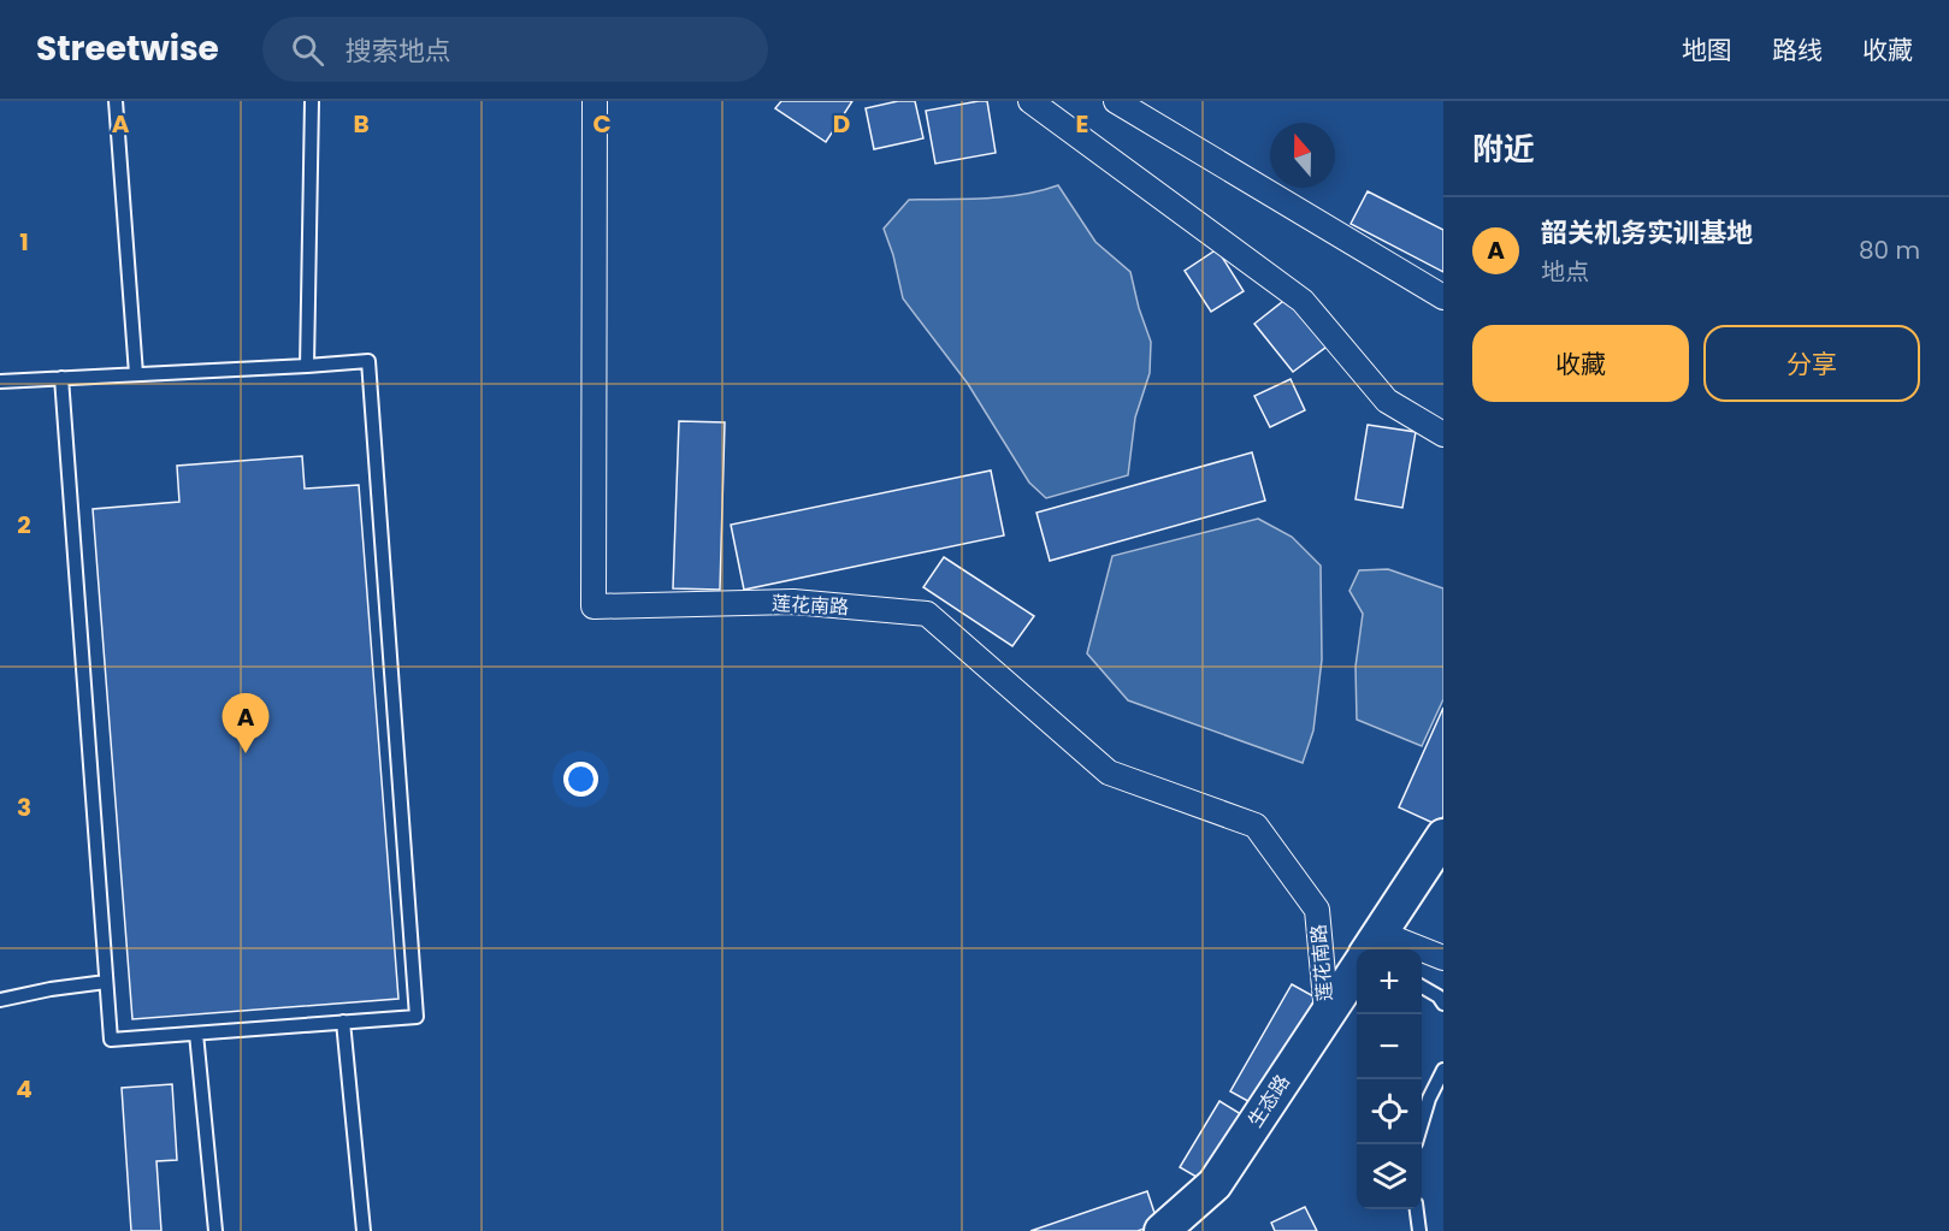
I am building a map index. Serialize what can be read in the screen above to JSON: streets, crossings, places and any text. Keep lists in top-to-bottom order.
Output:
{
  "streets": {
    "street": ["莲花南路", "生态路"]
  },
  "crossings": [
    ["莲花南路", "生态路"]
  ],
  "north": "top",
  "page": {
    "header": "Streetwise",
    "search": "搜索地点",
    "nav": ["地图", "路线", "收藏"],
    "heading": "附近",
    "list": [
      {
        "mark": "A",
        "name": "韶关机务实训基地",
        "note": "地点",
        "value": "80 m"
      }
    ],
    "buttons": ["收藏", "分享"],
    "pins": "A",
    "map_buttons": ["+", "−"]
  },
  "grid": {
    "columns": [
      "A",
      "B",
      "C",
      "D",
      "E"
    ],
    "rows": [
      "1",
      "2",
      "3",
      "4"
    ]
  }
}
